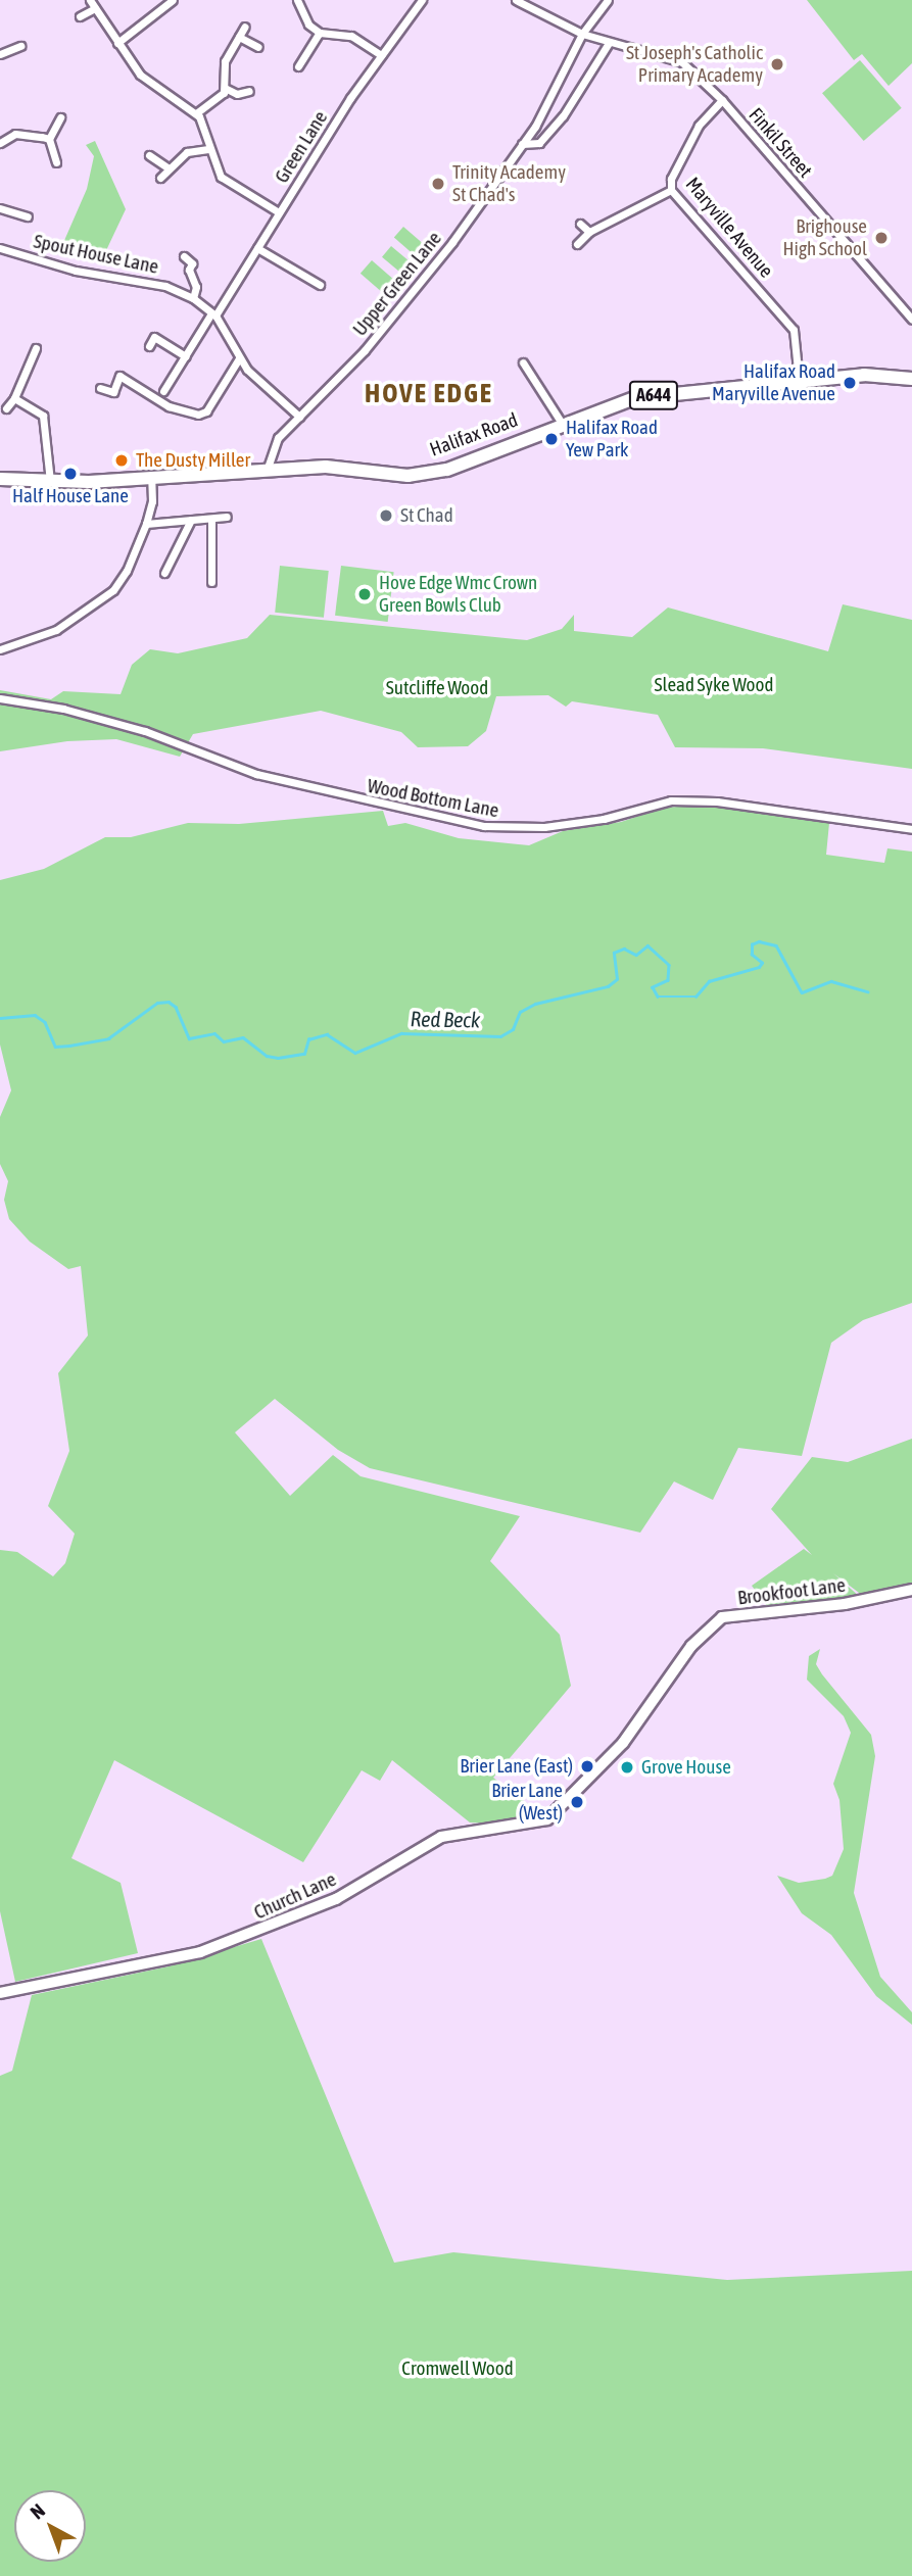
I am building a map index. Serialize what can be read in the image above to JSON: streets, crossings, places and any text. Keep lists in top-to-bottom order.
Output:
{
  "streets": {
    "main road": ["A644", "Halifax Road"],
    "street": [
      "Finkil Street",
      "Green Lane",
      "Maryville Avenue",
      "Spout House Lane",
      "Upper Green Lane",
      "Wood Bottom Lane",
      "Brookfoot Lane",
      "Church Lane"
    ]
  },
  "crossings": [
    ["Finkil Street", "Maryville Avenue"],
    ["Finkil Street", "Upper Green Lane"],
    ["Green Lane", "Spout House Lane"],
    ["Maryville Avenue", "Halifax Road"],
    ["Spout House Lane", "Upper Green Lane"],
    ["Upper Green Lane", "Halifax Road"],
    ["Brookfoot Lane", "Church Lane"]
  ],
  "districts": ["HOVE EDGE"],
  "water": ["Red Beck"],
  "parks": ["Slead Syke Wood", "Sutcliffe Wood", "Cromwell Wood"],
  "places": [
    "St Joseph's Catholic Primary Academy",
    "Trinity Academy St Chad's",
    "Brighouse High School",
    "Halifax Road Maryville Avenue",
    "Halifax Road Yew Park",
    "The Dusty Miller",
    "Half House Lane",
    "St Chad",
    "Hove Edge Wmc Crown Green Bowls Club",
    "Brier Lane (East)",
    "Grove House",
    "Brier Lane (West)"
  ],
  "north": "top left"
}
